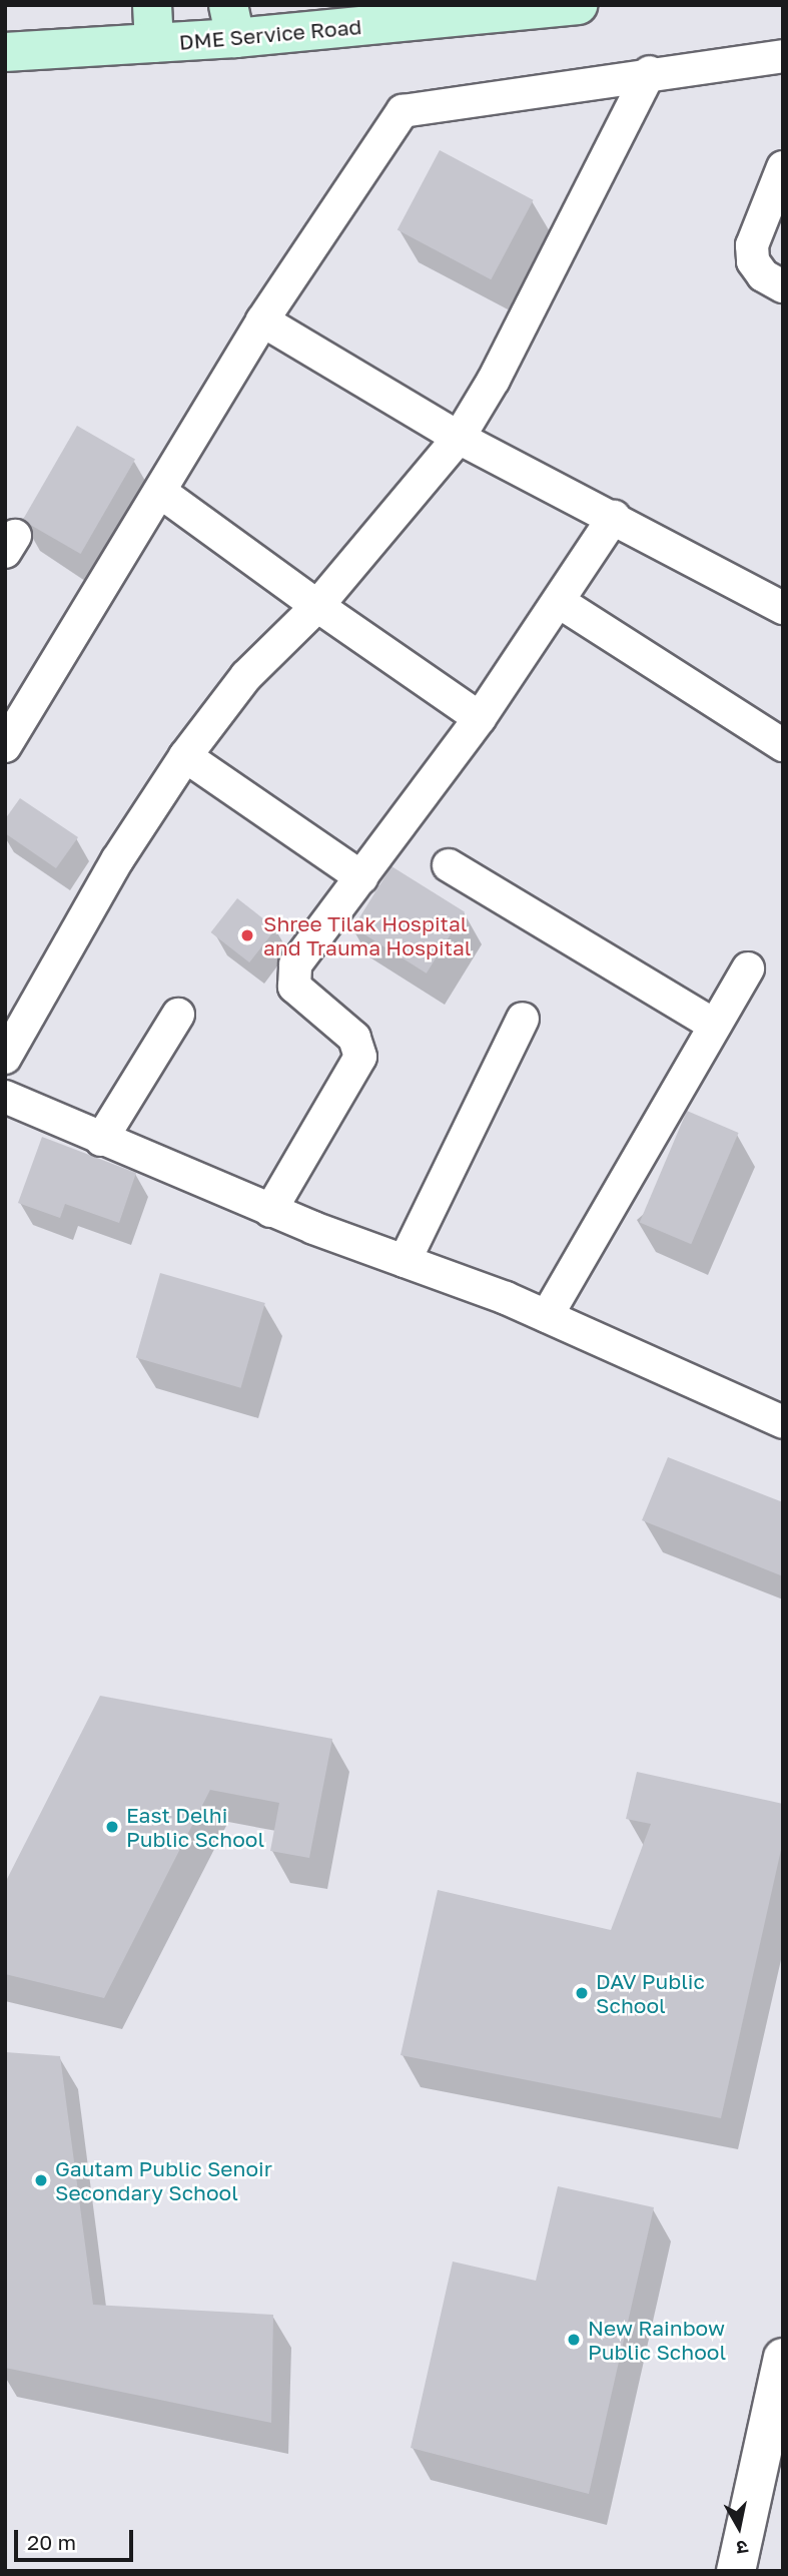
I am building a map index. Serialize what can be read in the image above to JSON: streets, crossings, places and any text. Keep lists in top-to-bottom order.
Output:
{
  "streets": {
    "main road": ["DME Service Road"]
  },
  "places": [
    "Shree Tilak Hospital and Trauma Hospital",
    "East Delhi Public School",
    "DAV Public School",
    "Gautam Public Senoir Secondary School",
    "New Rainbow Public School"
  ],
  "scale_bar": "20 m",
  "north": "bottom"
}
